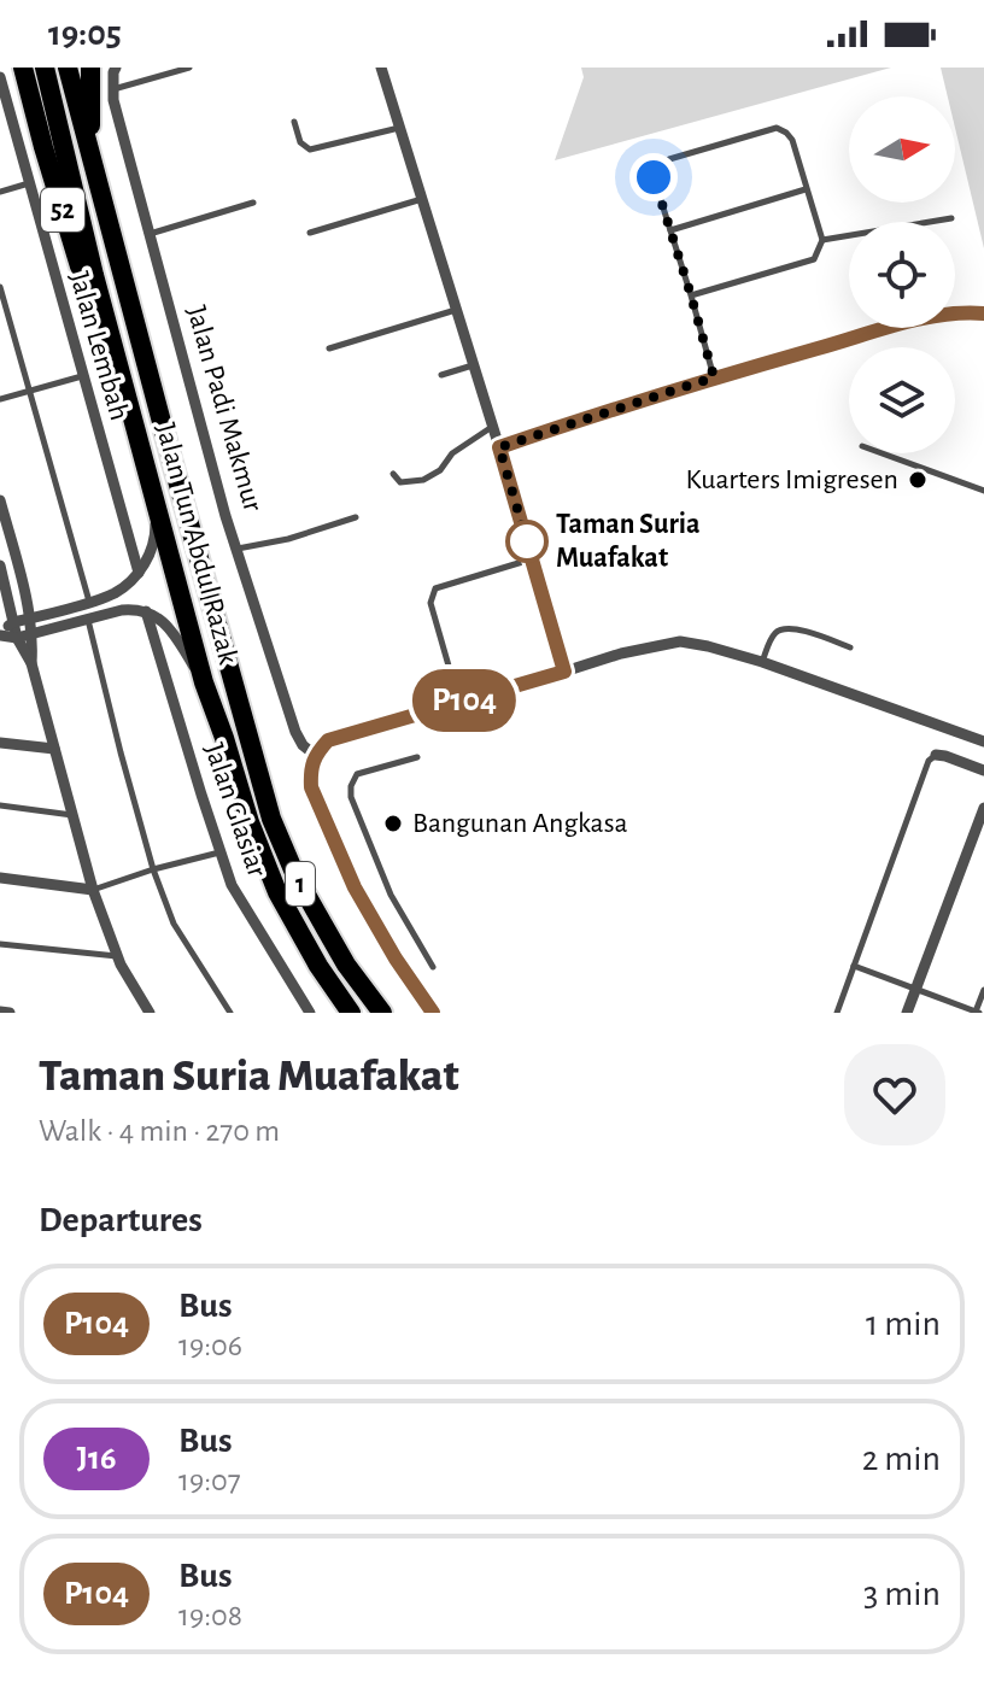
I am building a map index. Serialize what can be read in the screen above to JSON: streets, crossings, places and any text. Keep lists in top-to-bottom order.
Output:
{
  "streets": {
    "highway": ["52", "Jalan Tun Abdul Razak", "1"],
    "street": ["Jalan Lembah", "Jalan Padi Makmur", "Jalan Glasiar"]
  },
  "crossings": [
    ["52", "Jalan Tun Abdul Razak"],
    ["52", "1"],
    ["Jalan Tun Abdul Razak", "1"]
  ],
  "places": ["Kuarters Imigresen", "Taman Suria Muafakat", "Bangunan Angkasa"],
  "lines": ["bus line P104"],
  "north": "right",
  "page": {
    "status": "19:05",
    "on_map": "P104",
    "heading": [
      ["Taman Suria Muafakat", "Walk · 4 min · 270 m"],
      "Departures"
    ],
    "list": [
      {
        "mark": "P104",
        "name": "Bus",
        "note": "19:06",
        "value": "1 min"
      },
      {
        "mark": "J16",
        "name": "Bus",
        "note": "19:07",
        "value": "2 min"
      },
      {
        "mark": "P104",
        "name": "Bus",
        "note": "19:08",
        "value": "3 min"
      }
    ]
  }
}
